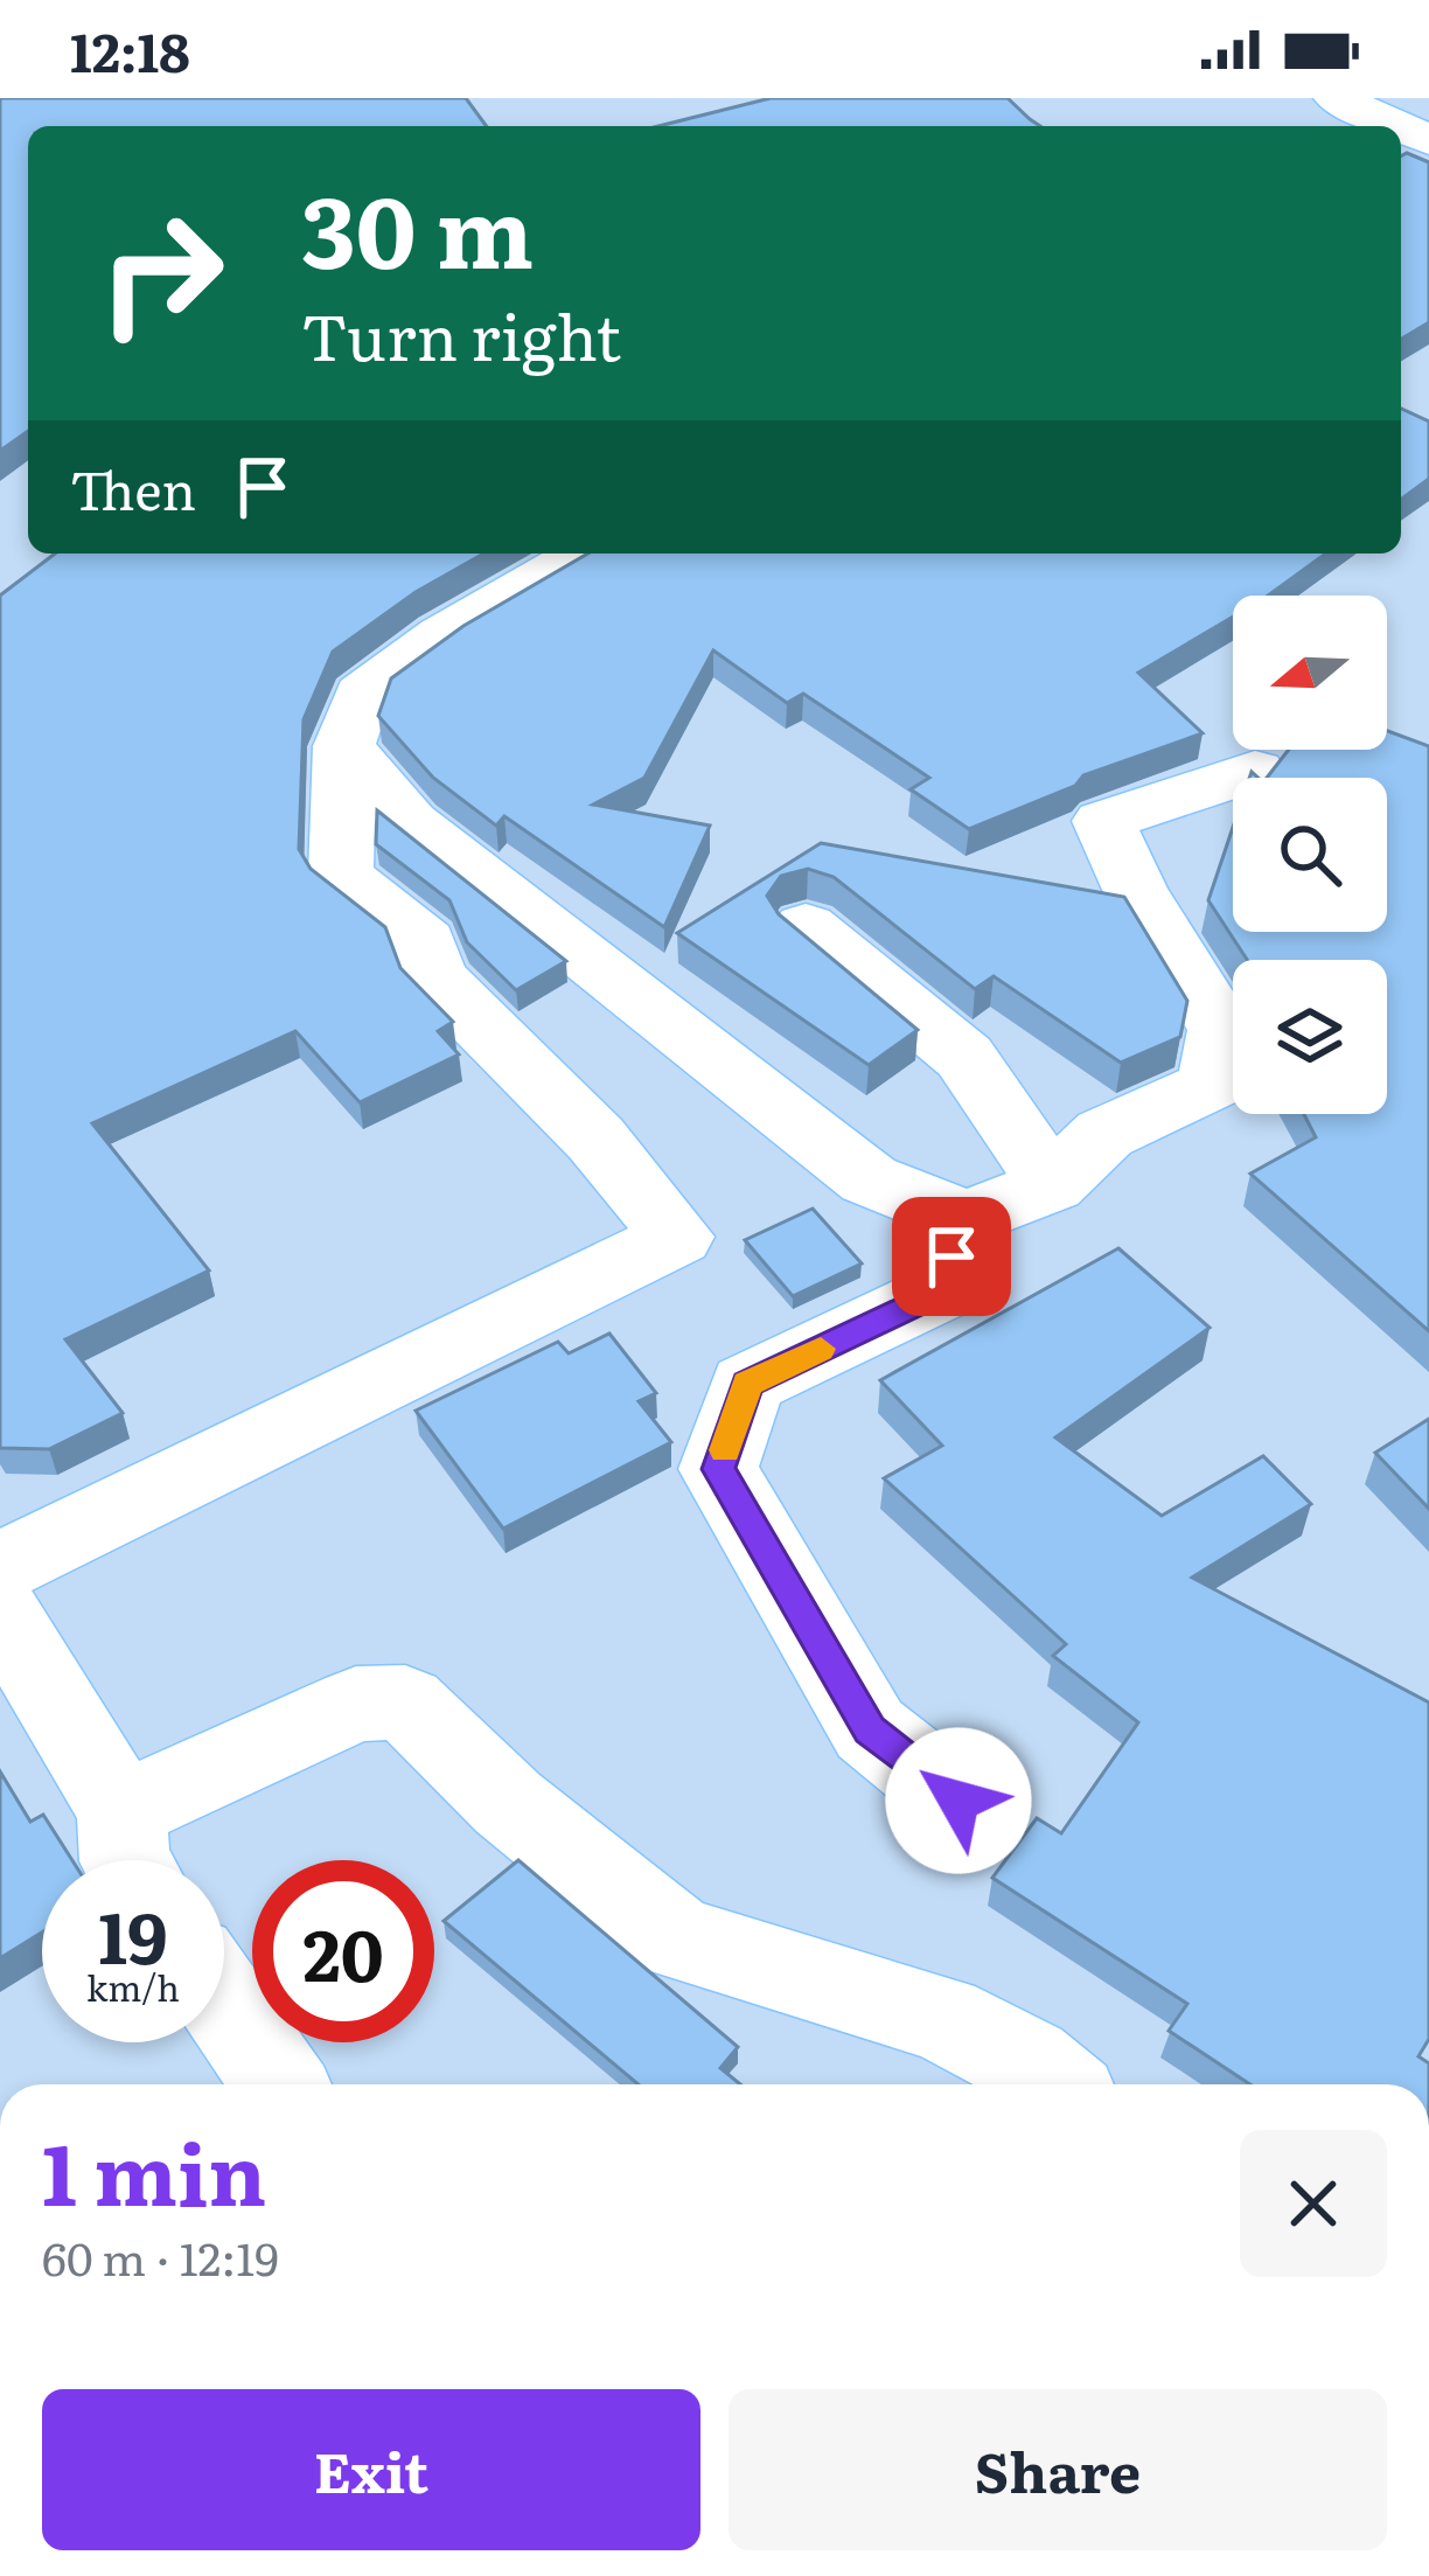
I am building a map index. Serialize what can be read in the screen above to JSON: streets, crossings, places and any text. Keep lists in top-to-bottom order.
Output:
{
  "north": "left",
  "page": {
    "status": "12:18",
    "turn": ["30 m", "Turn right"],
    "then": "Then",
    "speed": "19 km/h",
    "limit": "20",
    "heading": ["1 min", "60 m · 12:19"],
    "buttons": ["Exit", "Share"]
  }
}
